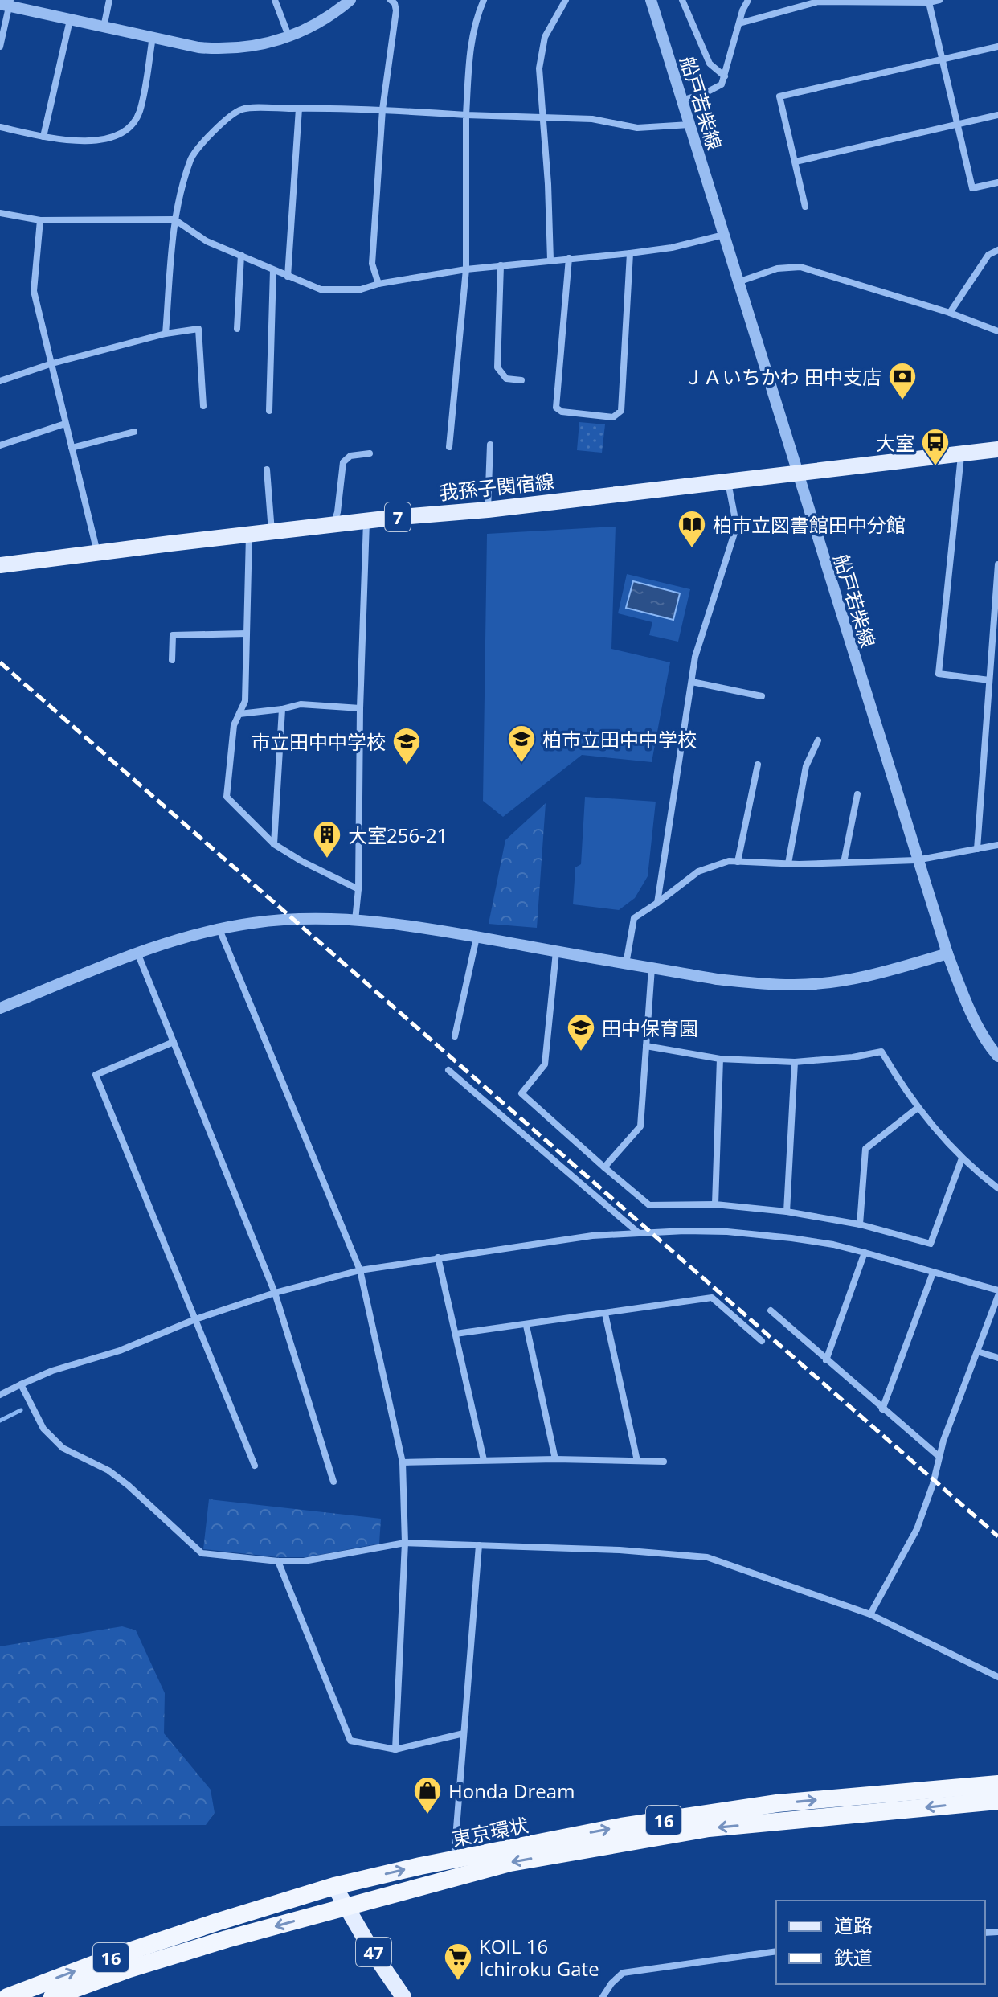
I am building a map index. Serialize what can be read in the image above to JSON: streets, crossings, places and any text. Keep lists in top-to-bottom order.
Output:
{
  "streets": {
    "highway": ["16", "東京環状"],
    "main road": ["我孫子関宿線", "7", "47"],
    "street": ["船戸若柴線"]
  },
  "crossings": [
    ["船戸若柴線", "我孫子関宿線"],
    ["東京環状", "47"]
  ],
  "places": {
    "bank": ["ＪＡいちかわ 田中支店"],
    "bus stop": ["大室"],
    "library": ["柏市立図書館田中分館"],
    "school or university": ["柏市立田中中学校", "市立田中中学校", "田中保育園"],
    "building": ["大室256-21"],
    "shop": ["Honda Dream"],
    "supermarket": ["KOIL 16 Ichiroku Gate"]
  },
  "legend": ["道路", "鉄道"]
}
